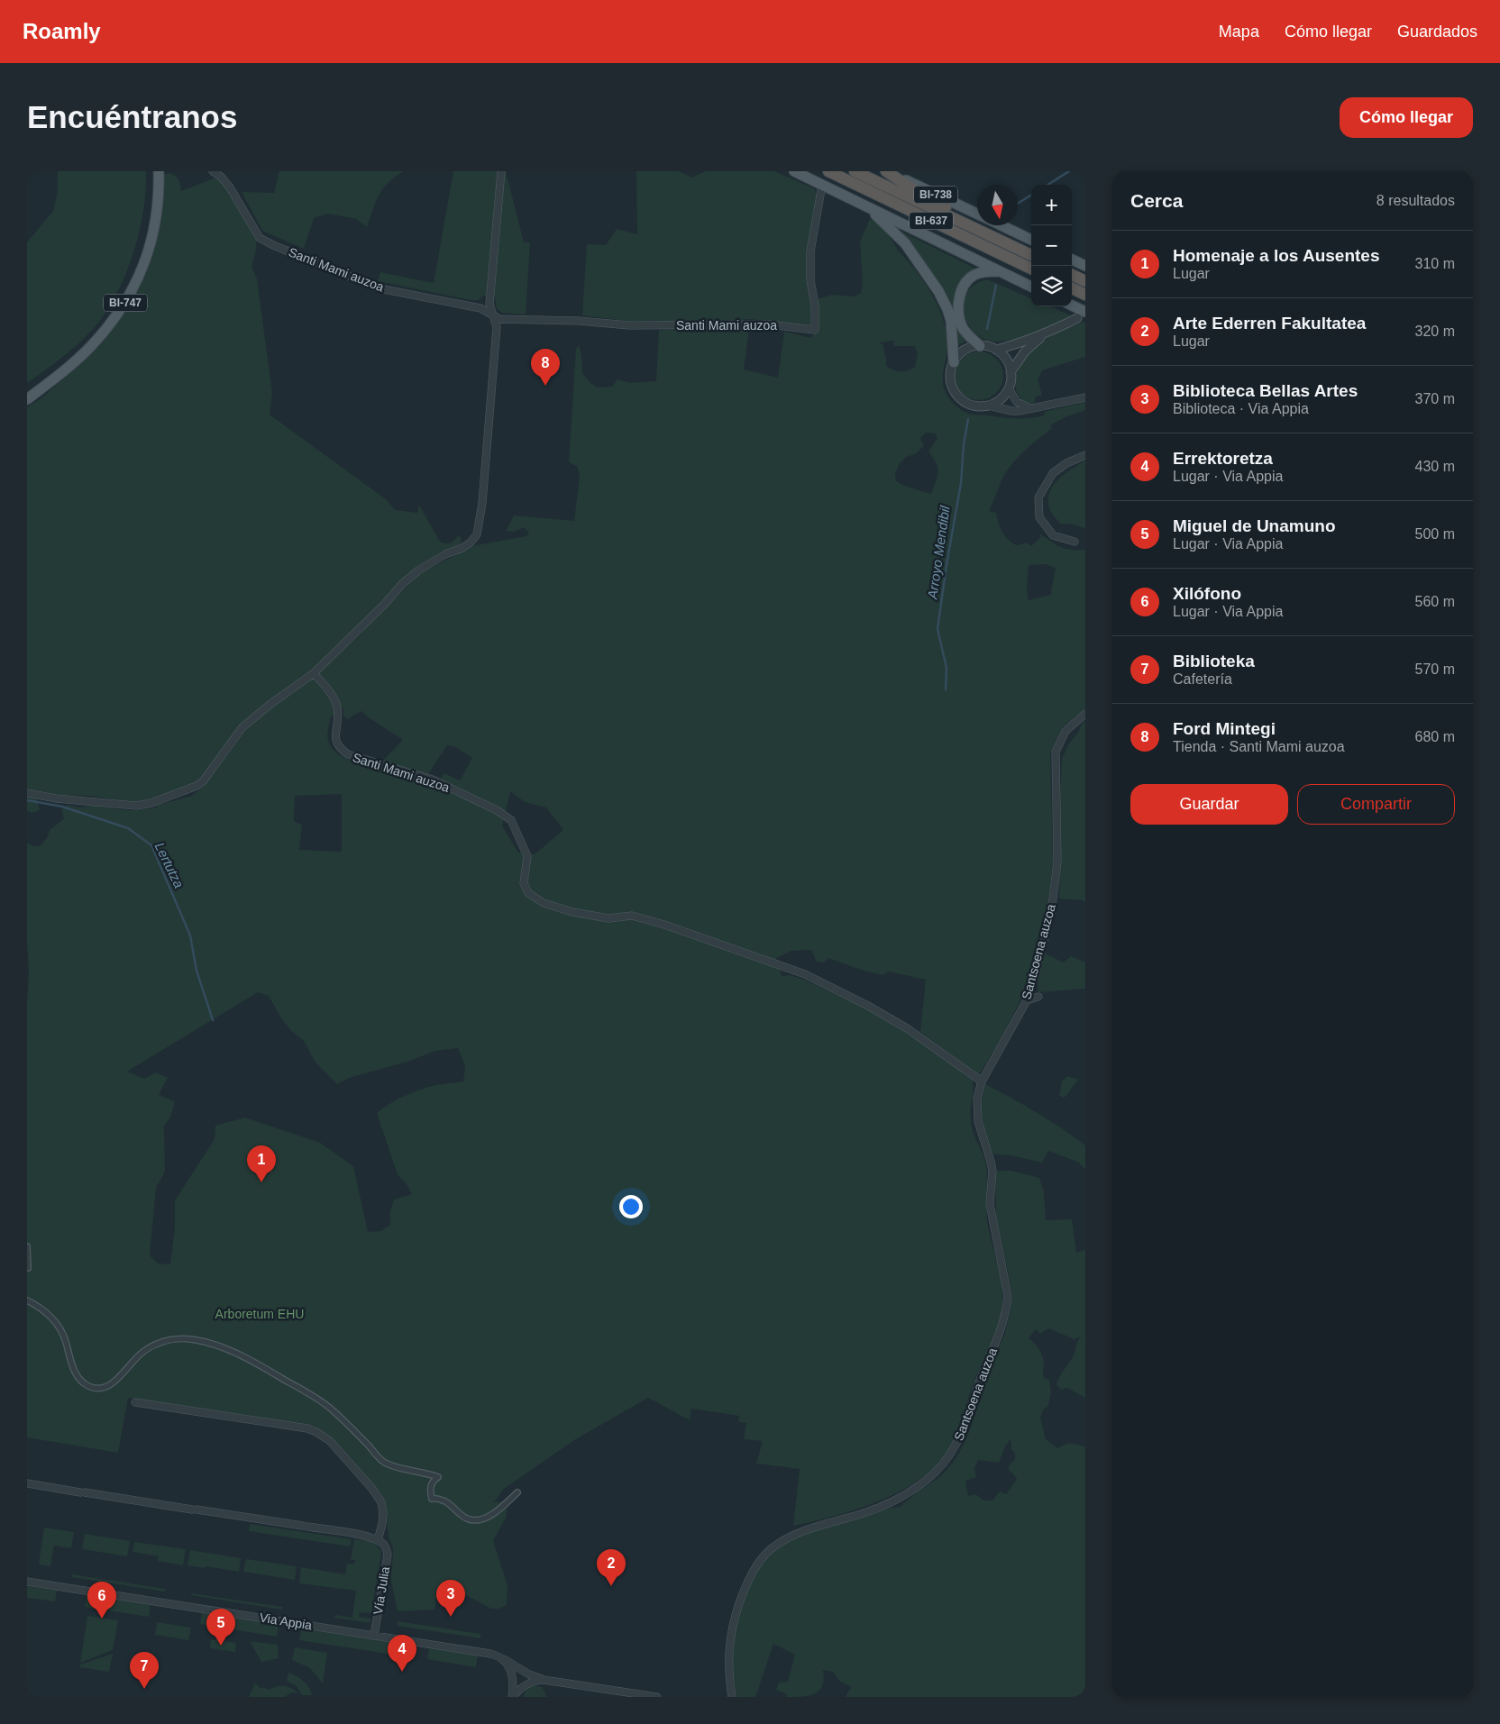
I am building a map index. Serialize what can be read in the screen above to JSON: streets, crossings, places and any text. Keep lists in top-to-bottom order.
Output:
{
  "streets": {
    "highway": ["BI-637"],
    "main road": ["BI-738", "BI-747"],
    "street": [
      "Santi Mami auzoa",
      "Santsoena auzoa",
      "Vía Julia",
      "Via Appia"
    ]
  },
  "crossings": [
    ["Santi Mami auzoa", "Santsoena auzoa"],
    ["Vía Julia", "Via Appia"]
  ],
  "water": ["Arroyo Mendibil", "Lertutza"],
  "parks": ["Arboretum EHU"],
  "north": "bottom",
  "page": {
    "header": "Roamly",
    "nav": ["Mapa", "Cómo llegar", "Guardados"],
    "buttons": [
      "Cómo llegar",
      ["Guardar", "Compartir"]
    ],
    "title": "Encuéntranos",
    "heading": ["Cerca", "8 resultados"],
    "map_buttons": ["+", "−"],
    "list": [
      {
        "mark": "1",
        "name": "Homenaje a los Ausentes",
        "note": "Lugar",
        "value": "310 m"
      },
      {
        "mark": "2",
        "name": "Arte Ederren Fakultatea",
        "note": "Lugar",
        "value": "320 m"
      },
      {
        "mark": "3",
        "name": "Biblioteca Bellas Artes",
        "note": "Biblioteca · Via Appia",
        "value": "370 m"
      },
      {
        "mark": "4",
        "name": "Errektoretza",
        "note": "Lugar · Via Appia",
        "value": "430 m"
      },
      {
        "mark": "5",
        "name": "Miguel de Unamuno",
        "note": "Lugar · Via Appia",
        "value": "500 m"
      },
      {
        "mark": "6",
        "name": "Xilófono",
        "note": "Lugar · Via Appia",
        "value": "560 m"
      },
      {
        "mark": "7",
        "name": "Biblioteka",
        "note": "Cafetería",
        "value": "570 m"
      },
      {
        "mark": "8",
        "name": "Ford Mintegi",
        "note": "Tienda · Santi Mami auzoa",
        "value": "680 m"
      }
    ],
    "pins": [
      "8",
      "1",
      "2",
      "3",
      "6",
      "5",
      "4",
      "7"
    ]
  }
}
